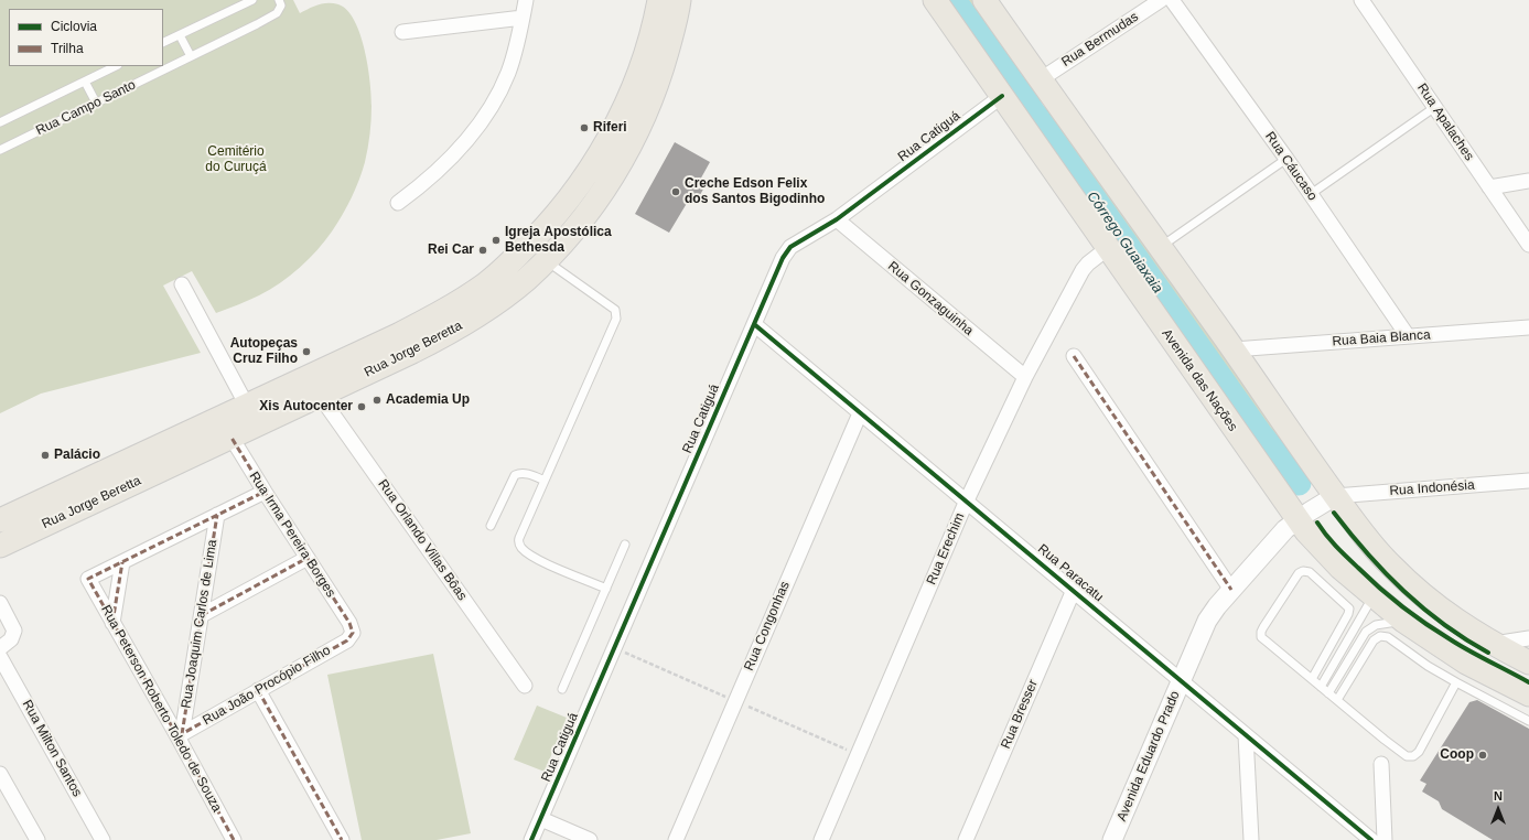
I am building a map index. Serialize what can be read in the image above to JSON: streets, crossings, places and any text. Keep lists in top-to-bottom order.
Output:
{
  "streets": {
    "main road": ["Rua Jorge Beretta", "Avenida das Nações"],
    "street": [
      "Rua Bermudas",
      "Rua Apalaches",
      "Rua Catiguá",
      "Rua Cáucaso",
      "Rua Gonzaguinha",
      "Rua Baia Blanca",
      "Rua Indonésia",
      "Rua Irma Pereira Borges",
      "Rua Orlando Villas Bôas",
      "Rua Erechim",
      "Rua Paracatu",
      "Rua Joaquim Carlos de Lima",
      "Rua Congonhas",
      "Rua João Procópio Filho",
      "Rua Peterson Roberto Toledo de Souza",
      "Rua Bresser",
      "Rua Milton Santos",
      "Avenida Eduardo Prado"
    ],
    "lane": ["Rua Campo Santo"]
  },
  "crossings": [
    ["Rua Catiguá", "Rua Gonzaguinha"],
    ["Rua Catiguá", "Avenida das Nações"],
    ["Rua Catiguá", "Rua Paracatu"],
    ["Rua Cáucaso", "Rua Baia Blanca"],
    ["Rua Gonzaguinha", "Rua Erechim"],
    ["Rua Jorge Beretta", "Rua Irma Pereira Borges"],
    ["Rua Jorge Beretta", "Rua Orlando Villas Bôas"],
    ["Avenida das Nações", "Rua Erechim"],
    ["Avenida das Nações", "Avenida Eduardo Prado"],
    ["Rua Indonésia", "Avenida Eduardo Prado"],
    ["Rua Irma Pereira Borges", "Rua João Procópio Filho"],
    ["Rua Erechim", "Rua Paracatu"],
    ["Rua Paracatu", "Rua Congonhas"],
    ["Rua Paracatu", "Rua Bresser"],
    ["Rua Paracatu", "Avenida Eduardo Prado"],
    ["Rua Joaquim Carlos de Lima", "Rua João Procópio Filho"],
    ["Rua Joaquim Carlos de Lima", "Rua Peterson Roberto Toledo de Souza"],
    ["Rua João Procópio Filho", "Rua Peterson Roberto Toledo de Souza"]
  ],
  "water": ["Córrego Guaiaxaia"],
  "parks": ["Cemitério do Curuçá"],
  "places": [
    "Riferi",
    "Creche Edson Felix dos Santos Bigodinho",
    "Igreja Apostólica Bethesda",
    "Rei Car",
    "Autopeças Cruz Filho",
    "Academia Up",
    "Xis Autocenter",
    "Palácio",
    "Coop"
  ],
  "legend": ["Ciclovia", "Trilha"],
  "north": "top"
}
